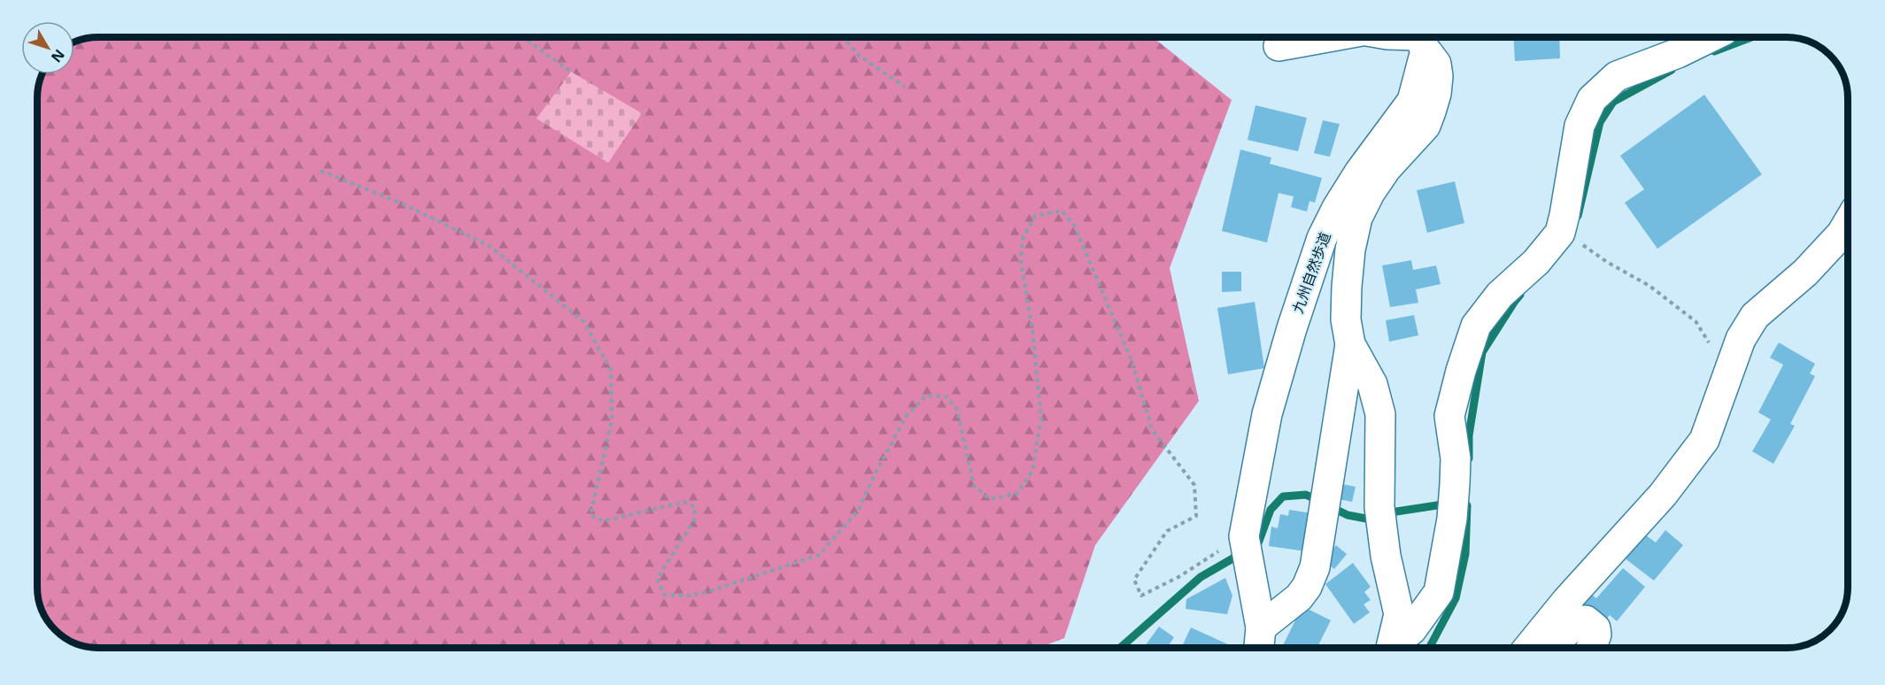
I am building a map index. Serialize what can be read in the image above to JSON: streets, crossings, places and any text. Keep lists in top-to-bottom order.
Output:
{
  "streets": {
    "street": ["九州自然歩道"]
  },
  "north": "bottom right"
}
